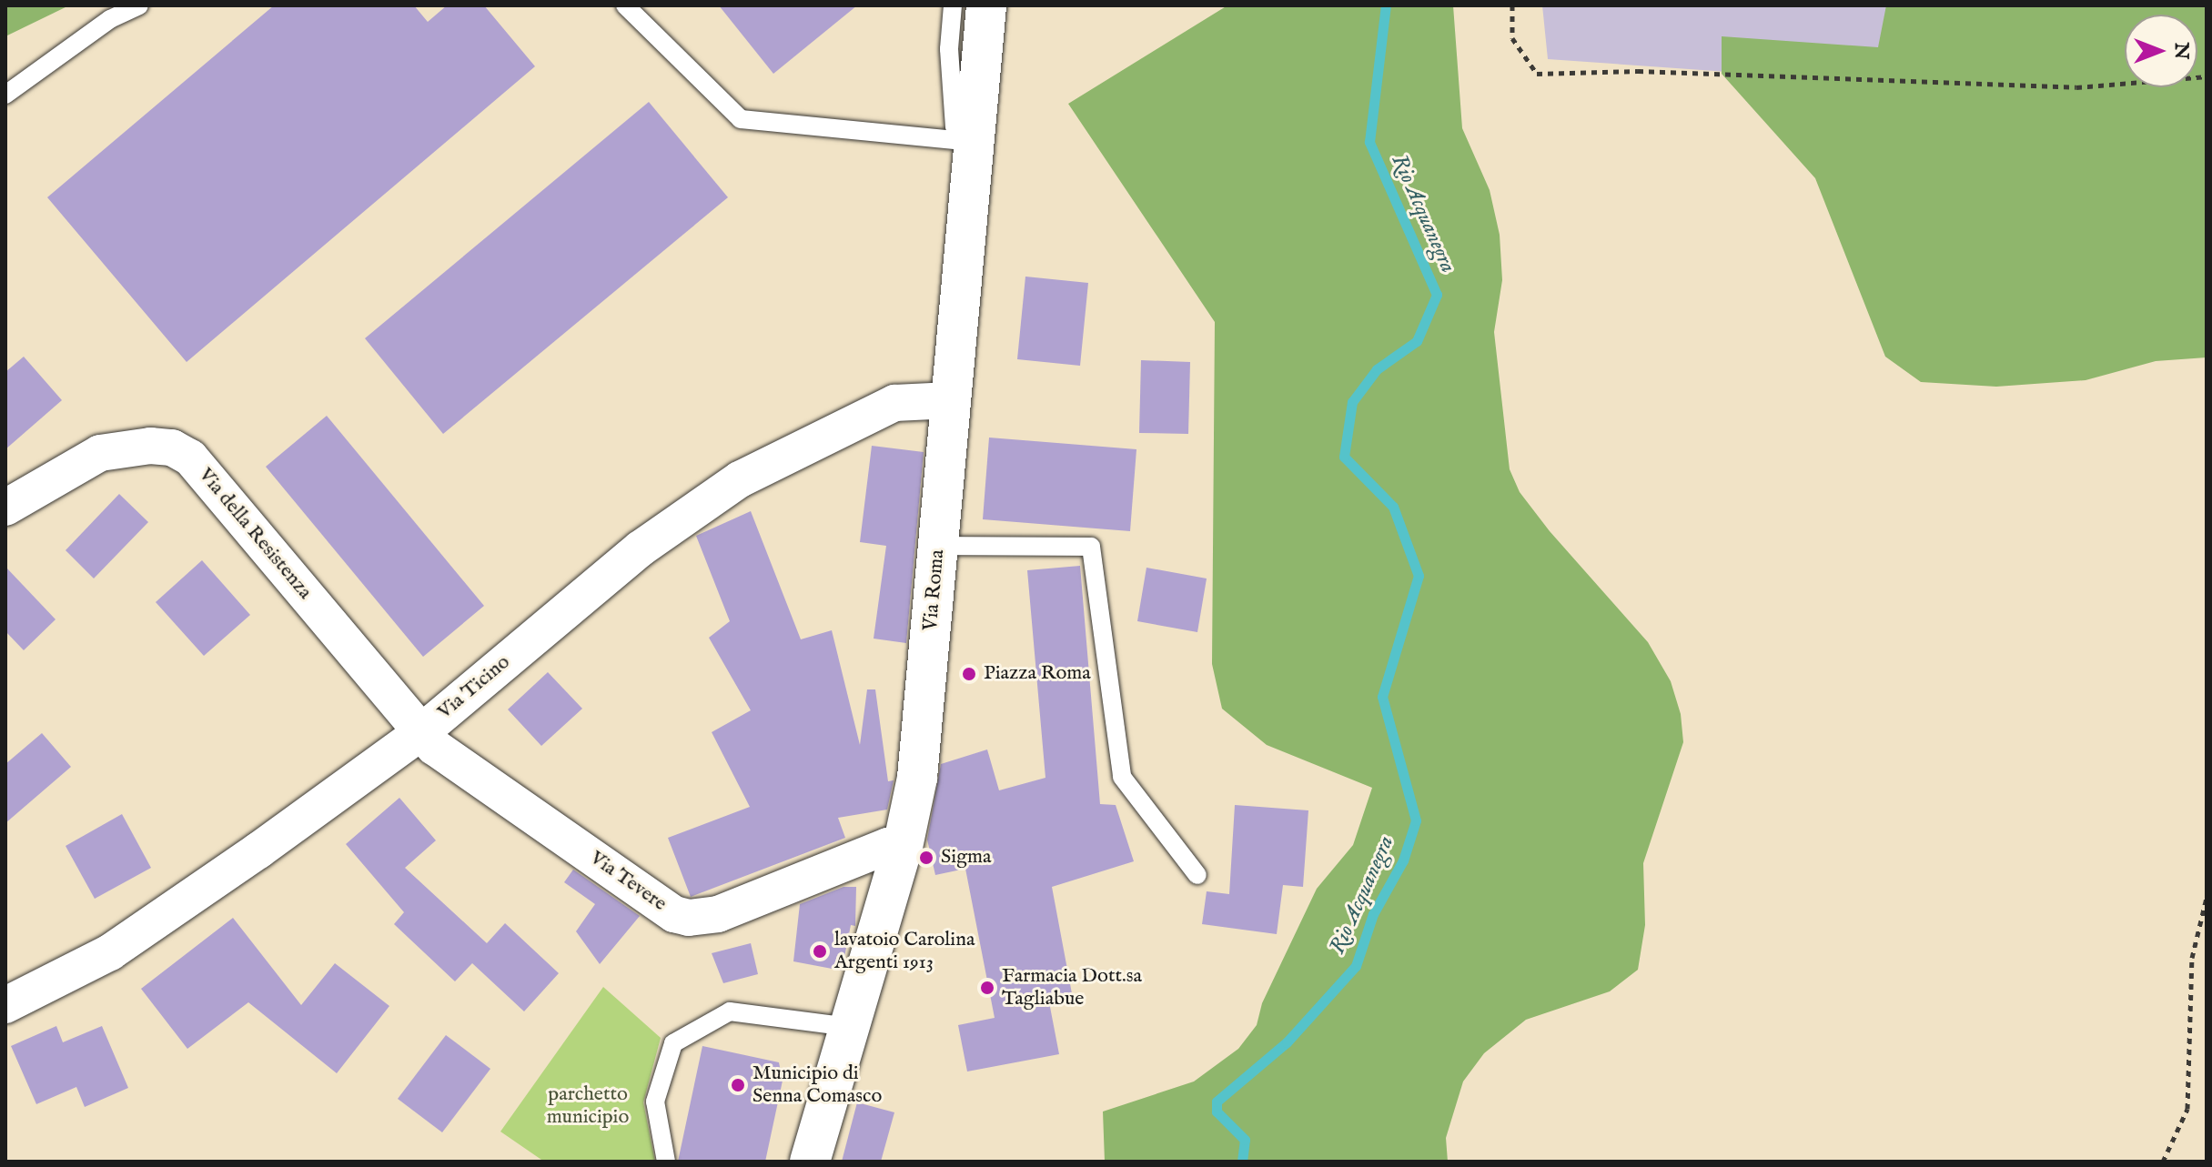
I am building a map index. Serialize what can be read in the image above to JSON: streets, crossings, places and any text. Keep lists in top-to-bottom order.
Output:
{
  "streets": {
    "street": [
      "Via della Resistenza",
      "Via Roma",
      "Via Ticino",
      "Via Tevere"
    ]
  },
  "crossings": [
    ["Via della Resistenza", "Via Ticino"],
    ["Via della Resistenza", "Via Tevere"],
    ["Via Roma", "Via Ticino"],
    ["Via Roma", "Via Tevere"],
    ["Via Ticino", "Via Tevere"]
  ],
  "water": ["Rio Acquanegra"],
  "parks": ["parchetto municipio"],
  "places": [
    "Piazza Roma",
    "Sigma",
    "lavatoio Carolina Argenti 1913",
    "Farmacia Dott.sa Tagliabue",
    "Municipio di Senna Comasco"
  ],
  "north": "right"
}
